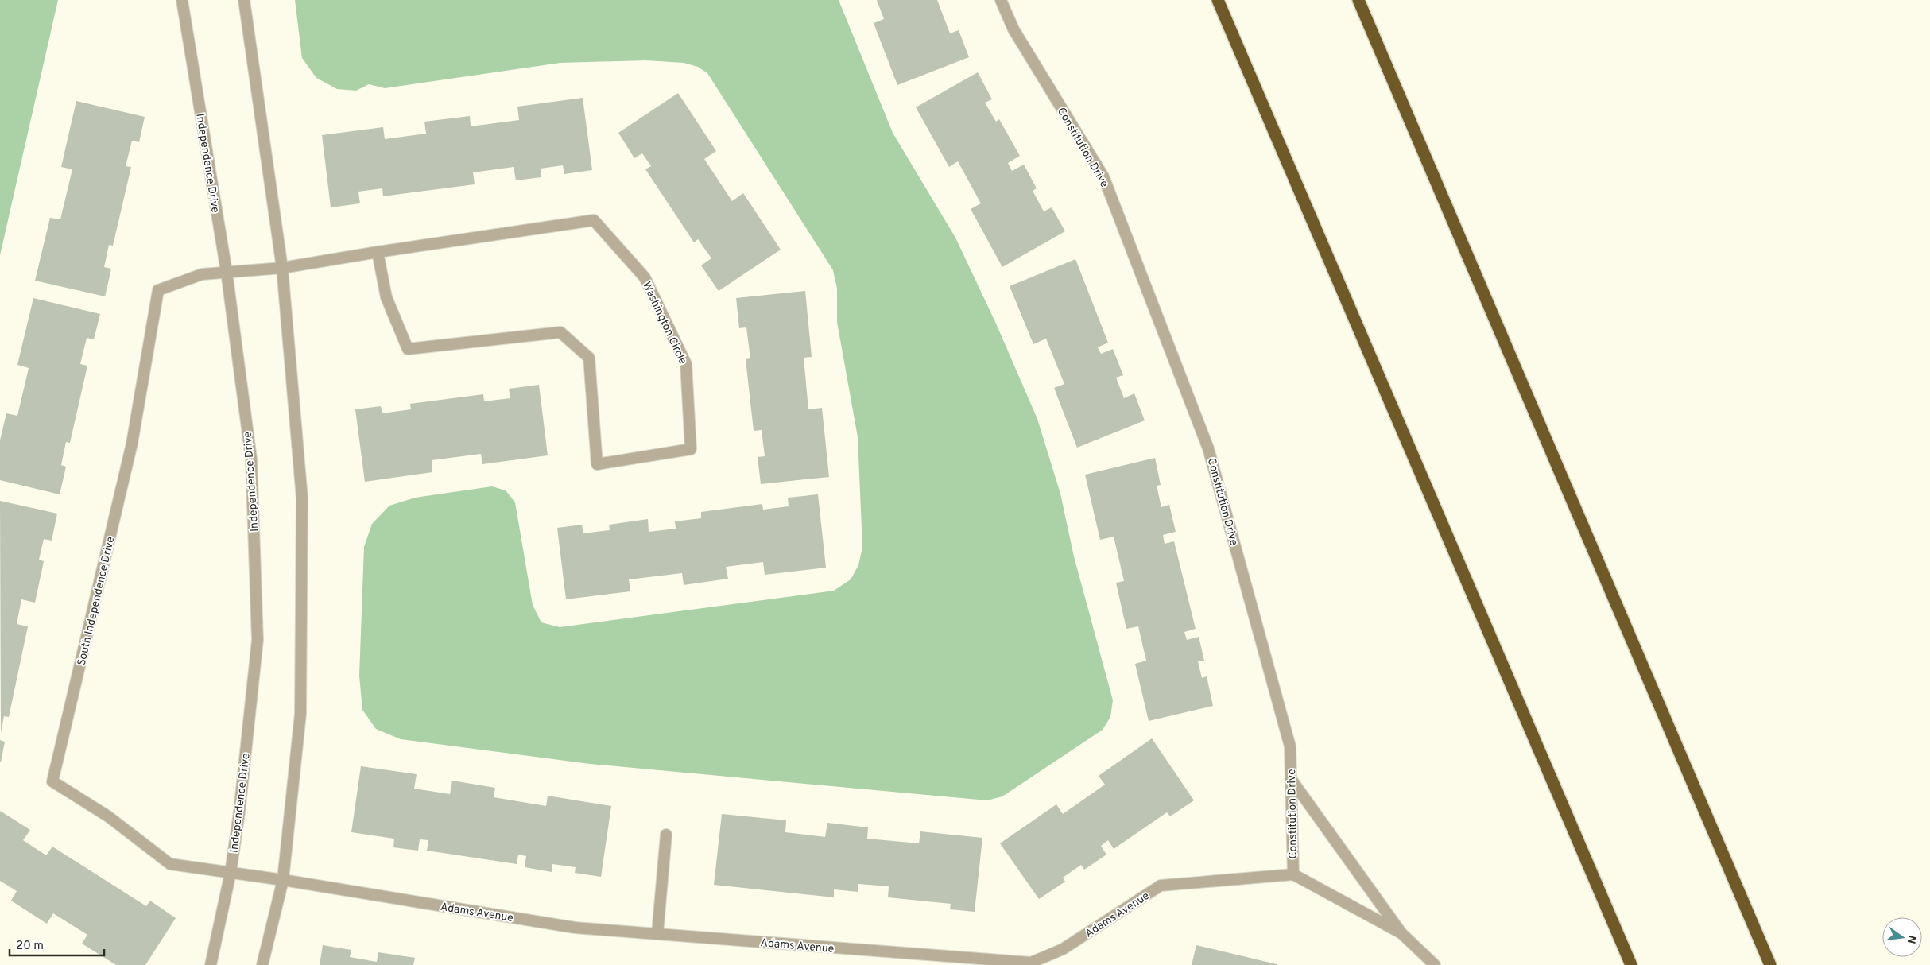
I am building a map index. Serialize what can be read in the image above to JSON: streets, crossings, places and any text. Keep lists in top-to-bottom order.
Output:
{
  "streets": {
    "street": [
      "Constitution Drive",
      "Independence Drive",
      "Washington Circle",
      "South Independence Drive",
      "Adams Avenue"
    ]
  },
  "crossings": [
    ["Constitution Drive", "Adams Avenue"],
    ["Independence Drive", "South Independence Drive"],
    ["Washington Circle", "South Independence Drive"],
    ["South Independence Drive", "Adams Avenue"]
  ],
  "scale_bar": "20 m",
  "north": "right"
}
